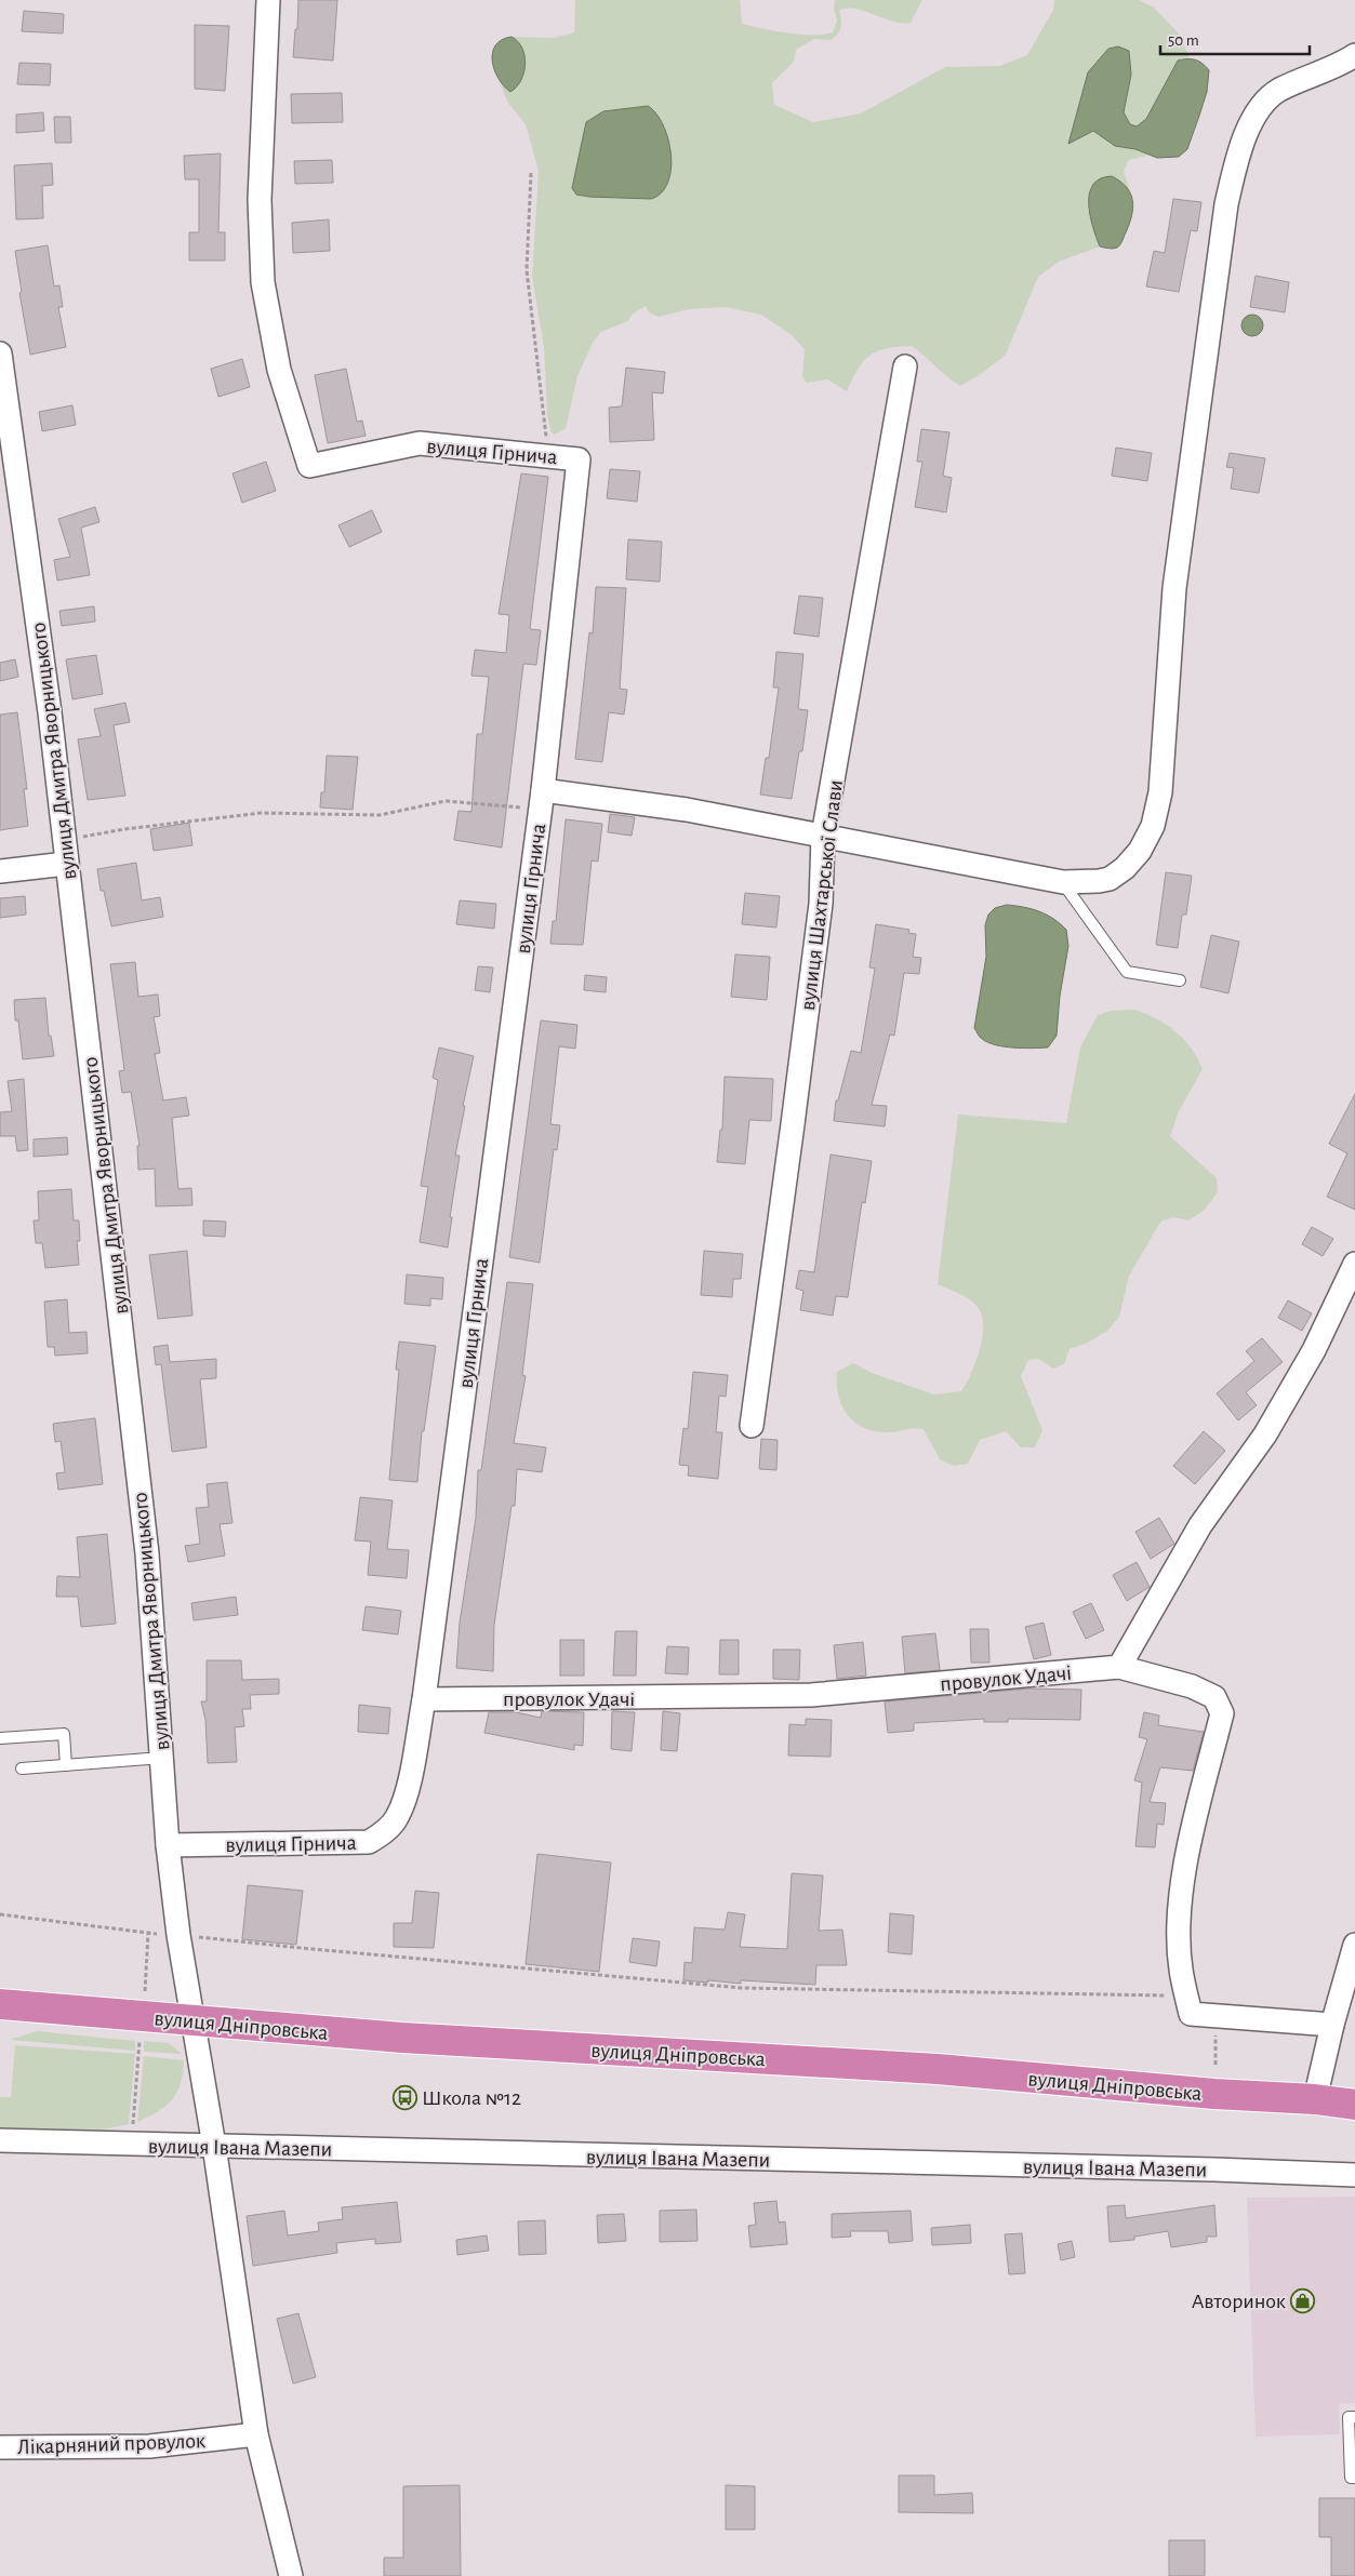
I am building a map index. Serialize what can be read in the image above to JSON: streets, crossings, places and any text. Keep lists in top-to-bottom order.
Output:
{
  "streets": {
    "highway": ["вулиця Дніпровська"],
    "street": [
      "вулиця Гірнича",
      "вулиця Дмитра Яворницького",
      "вулиця Шахтарської Слави",
      "провулок Удачі",
      "вулиця Івана Мазепи",
      "Лікарняний провулок"
    ]
  },
  "crossings": [
    ["вулиця Гірнича", "вулиця Дмитра Яворницького"],
    ["вулиця Гірнича", "провулок Удачі"],
    ["вулиця Дмитра Яворницького", "вулиця Дніпровська"],
    ["вулиця Дмитра Яворницького", "вулиця Івана Мазепи"],
    ["вулиця Дмитра Яворницького", "Лікарняний провулок"]
  ],
  "places": {
    "bus stop": ["Школа №12"],
    "shop": ["Авторинок"]
  },
  "scale_bar": "50 m"
}
